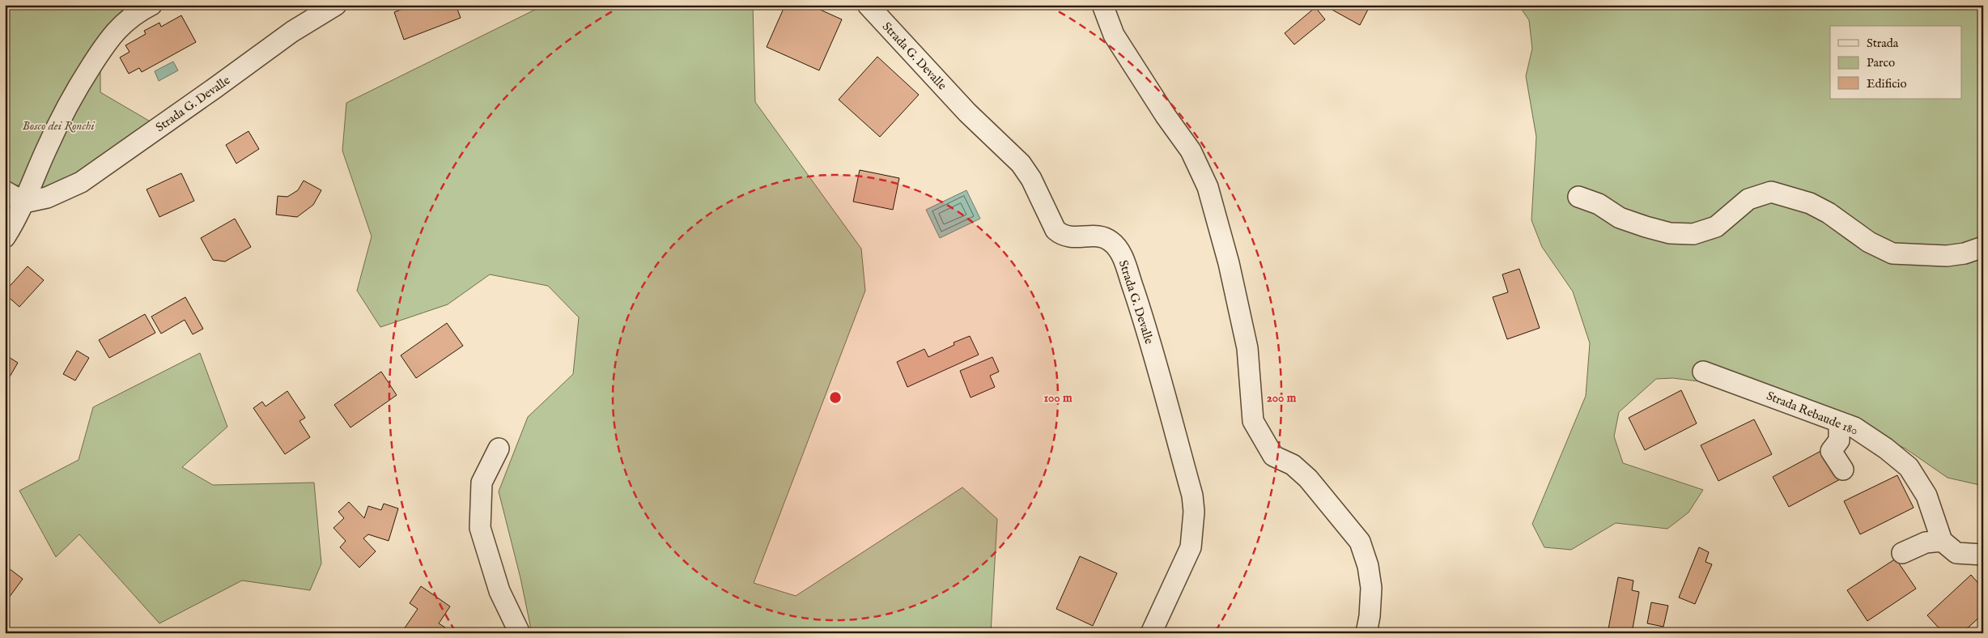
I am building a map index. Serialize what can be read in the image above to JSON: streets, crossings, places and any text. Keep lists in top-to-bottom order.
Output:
{
  "streets": {
    "street": ["Strada G. Devalle", "Strada Rebaude 180"]
  },
  "parks": ["Bosco dei Ronchi"],
  "legend": ["Strada", "Parco", "Edificio"],
  "rings": ["100 m", "200 m"]
}
